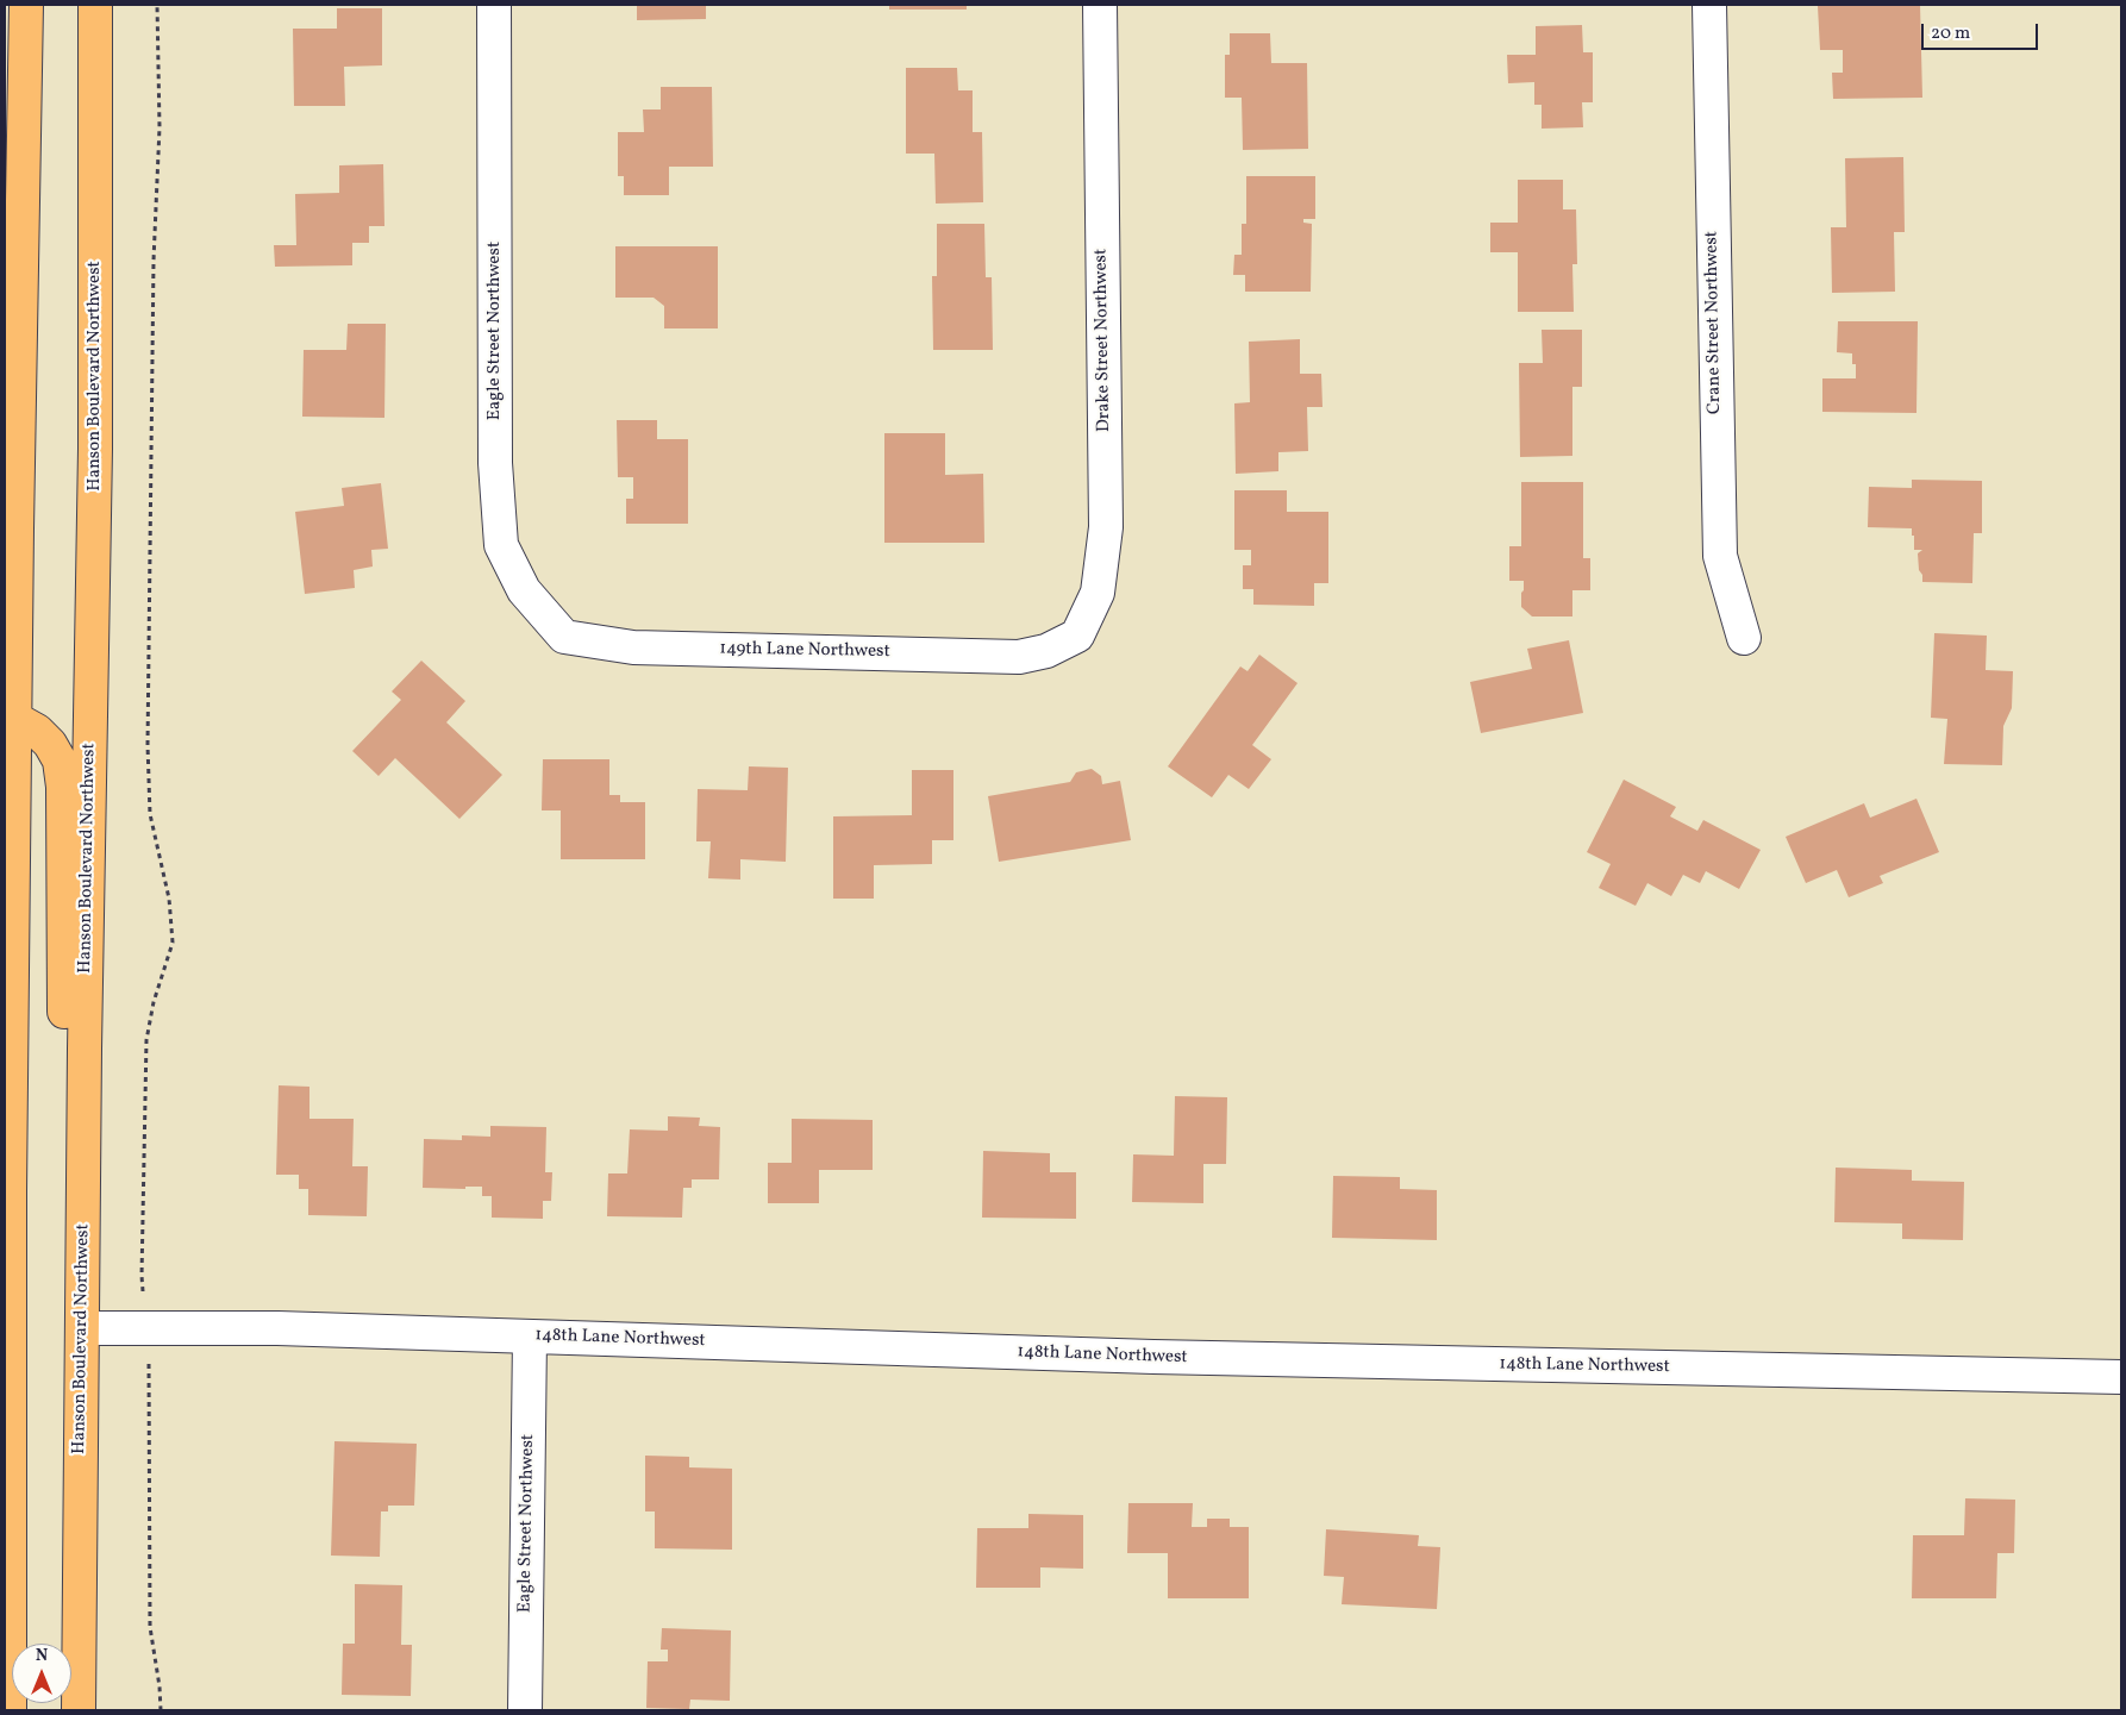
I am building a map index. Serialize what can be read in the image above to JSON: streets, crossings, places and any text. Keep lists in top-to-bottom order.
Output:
{
  "streets": {
    "main road": ["Hanson Boulevard Northwest"],
    "street": [
      "Crane Street Northwest",
      "Eagle Street Northwest",
      "Drake Street Northwest",
      "149th Lane Northwest",
      "148th Lane Northwest"
    ]
  },
  "crossings": [
    ["Eagle Street Northwest", "149th Lane Northwest"],
    ["Eagle Street Northwest", "148th Lane Northwest"],
    ["Drake Street Northwest", "149th Lane Northwest"],
    ["Hanson Boulevard Northwest", "148th Lane Northwest"]
  ],
  "scale_bar": "20 m",
  "north": "top"
}
